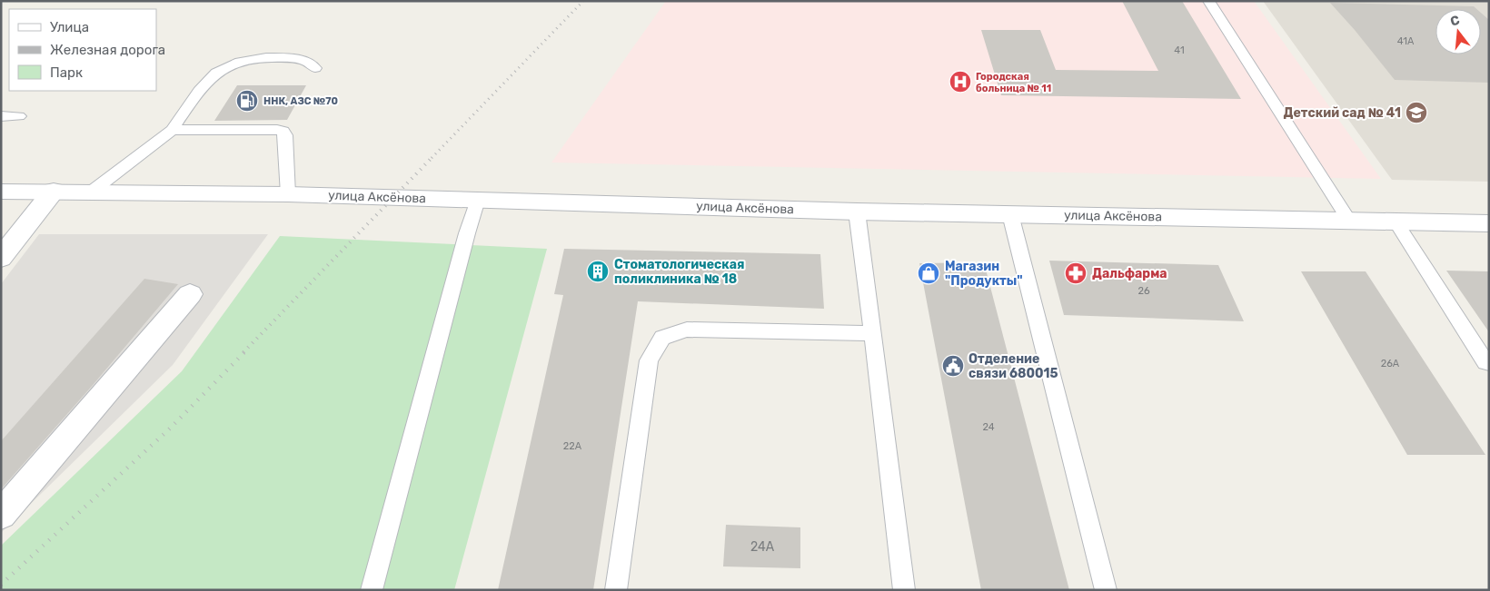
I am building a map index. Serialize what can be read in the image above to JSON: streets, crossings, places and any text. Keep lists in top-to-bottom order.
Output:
{
  "streets": {
    "street": ["улица Аксёнова"]
  },
  "places": {
    "hospital": ["Городская больница № 11"],
    "fuel station": ["ННК, АЗС №70"],
    "school or university": ["Детский сад № 41"],
    "building": ["Стоматологическая поликлиника № 18"],
    "shop": ["Магазин \"Продукты\""],
    "pharmacy": ["Дальфарма"],
    "public building": ["Отделение связи 680015"]
  },
  "house_numbers": [
    "41А",
    "41",
    "26",
    "26А",
    "24",
    "22А",
    "24А"
  ],
  "legend": ["Улица", "Железная дорога", "Парк"],
  "north": "top"
}
